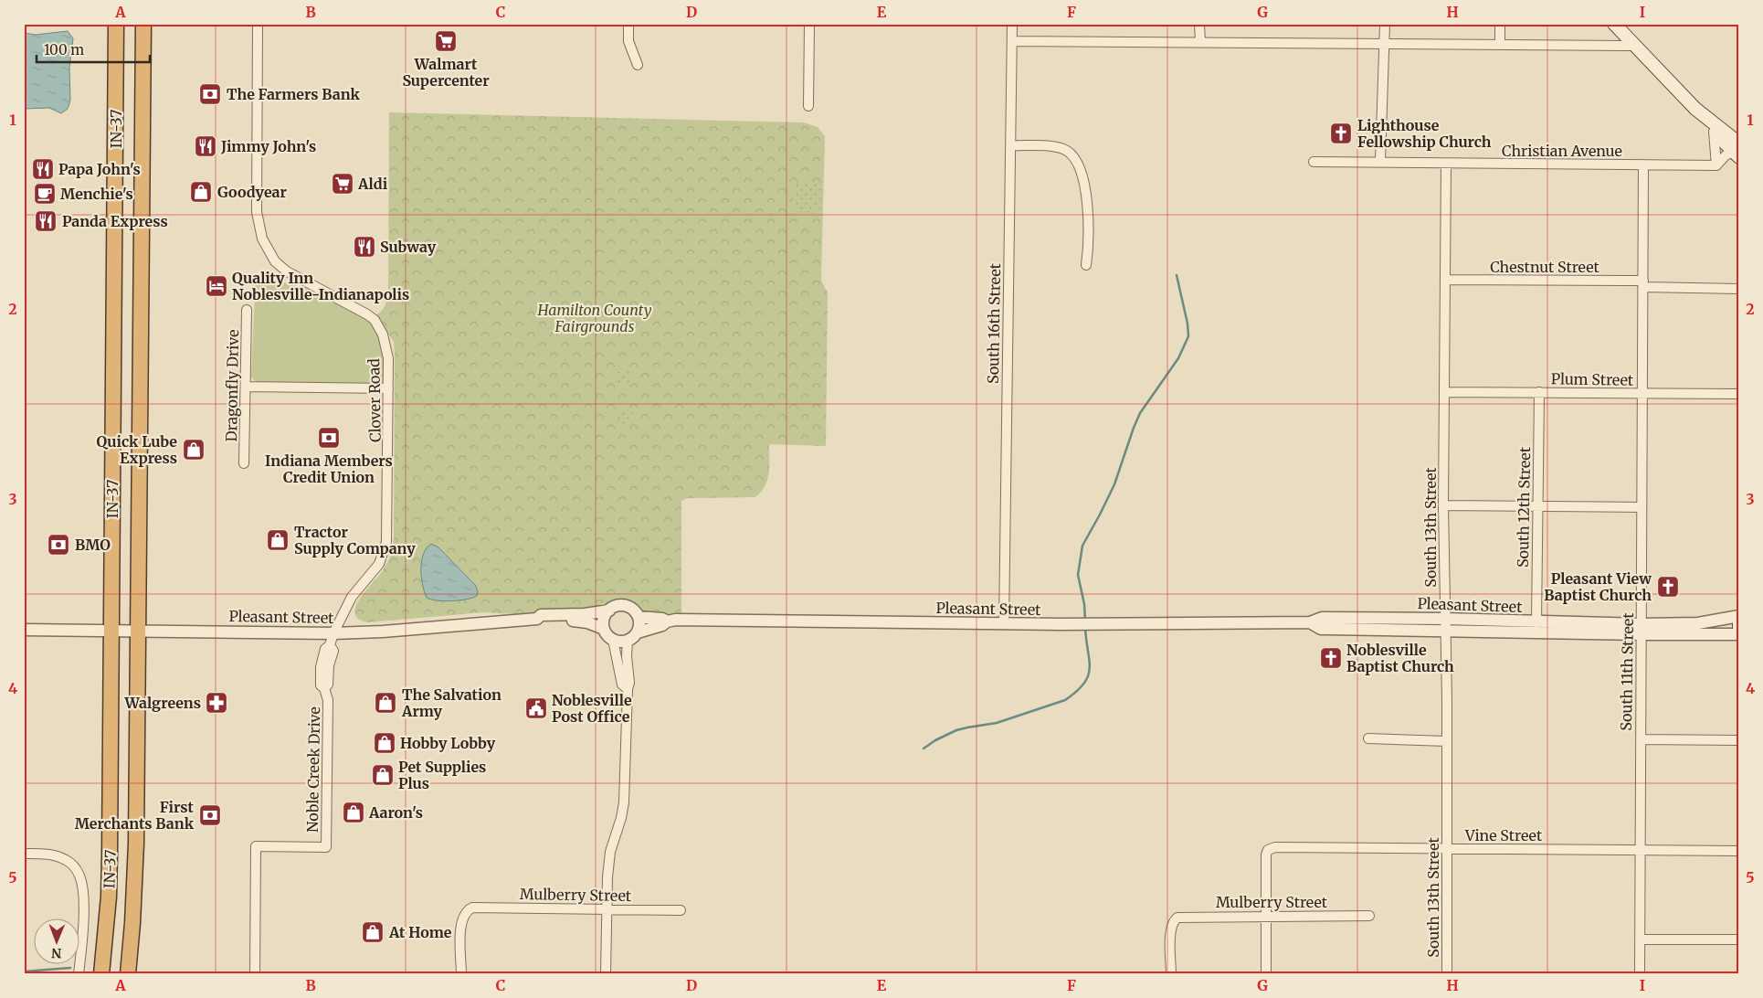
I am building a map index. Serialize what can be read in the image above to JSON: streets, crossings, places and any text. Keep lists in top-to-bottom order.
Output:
{
  "streets": {
    "highway": ["IN-37"],
    "street": [
      "Christian Avenue",
      "Chestnut Street",
      "South 16th Street",
      "Plum Street",
      "Dragonfly Drive",
      "Clover Road",
      "South 12th Street",
      "South 13th Street",
      "Pleasant Street",
      "South 11th Street",
      "Noble Creek Drive",
      "Vine Street",
      "Mulberry Street"
    ]
  },
  "crossings": [
    ["IN-37", "Pleasant Street"],
    ["Christian Avenue", "South 13th Street"],
    ["Christian Avenue", "South 11th Street"],
    ["Chestnut Street", "South 13th Street"],
    ["Chestnut Street", "South 11th Street"],
    ["South 16th Street", "Pleasant Street"],
    ["Plum Street", "South 12th Street"],
    ["Plum Street", "South 13th Street"],
    ["Plum Street", "South 11th Street"],
    ["Clover Road", "Pleasant Street"],
    ["Clover Road", "Noble Creek Drive"],
    ["South 12th Street", "Pleasant Street"],
    ["South 13th Street", "Pleasant Street"],
    ["South 13th Street", "Vine Street"],
    ["Pleasant Street", "South 11th Street"],
    ["Pleasant Street", "Noble Creek Drive"],
    ["South 11th Street", "Vine Street"],
    ["Vine Street", "Mulberry Street"]
  ],
  "parks": ["Hamilton County Fairgrounds"],
  "places": {
    "supermarket": ["Walmart Supercenter", "Aldi"],
    "bank": [
      "The Farmers Bank",
      "Indiana Members Credit Union",
      "BMO",
      "First Merchants Bank"
    ],
    "church": ["Lighthouse Fellowship Church", "Pleasant View Baptist Church", "Noblesville Baptist Church"],
    "restaurant": [
      "Jimmy John's",
      "Papa John's",
      "Panda Express",
      "Subway"
    ],
    "shop": [
      "Goodyear",
      "Quick Lube Express",
      "Tractor Supply Company",
      "The Salvation Army",
      "Hobby Lobby",
      "Pet Supplies Plus",
      "Aaron's",
      "At Home"
    ],
    "cafe": ["Menchie's"],
    "hotel": ["Quality Inn Noblesville-Indianapolis"],
    "pharmacy": ["Walgreens"],
    "public building": ["Noblesville Post Office"]
  },
  "scale_bar": "100 m",
  "north": "bottom",
  "grid": {
    "columns": [
      "A",
      "B",
      "C",
      "D",
      "E",
      "F",
      "G",
      "H",
      "I"
    ],
    "rows": [
      "1",
      "2",
      "3",
      "4",
      "5"
    ]
  }
}
